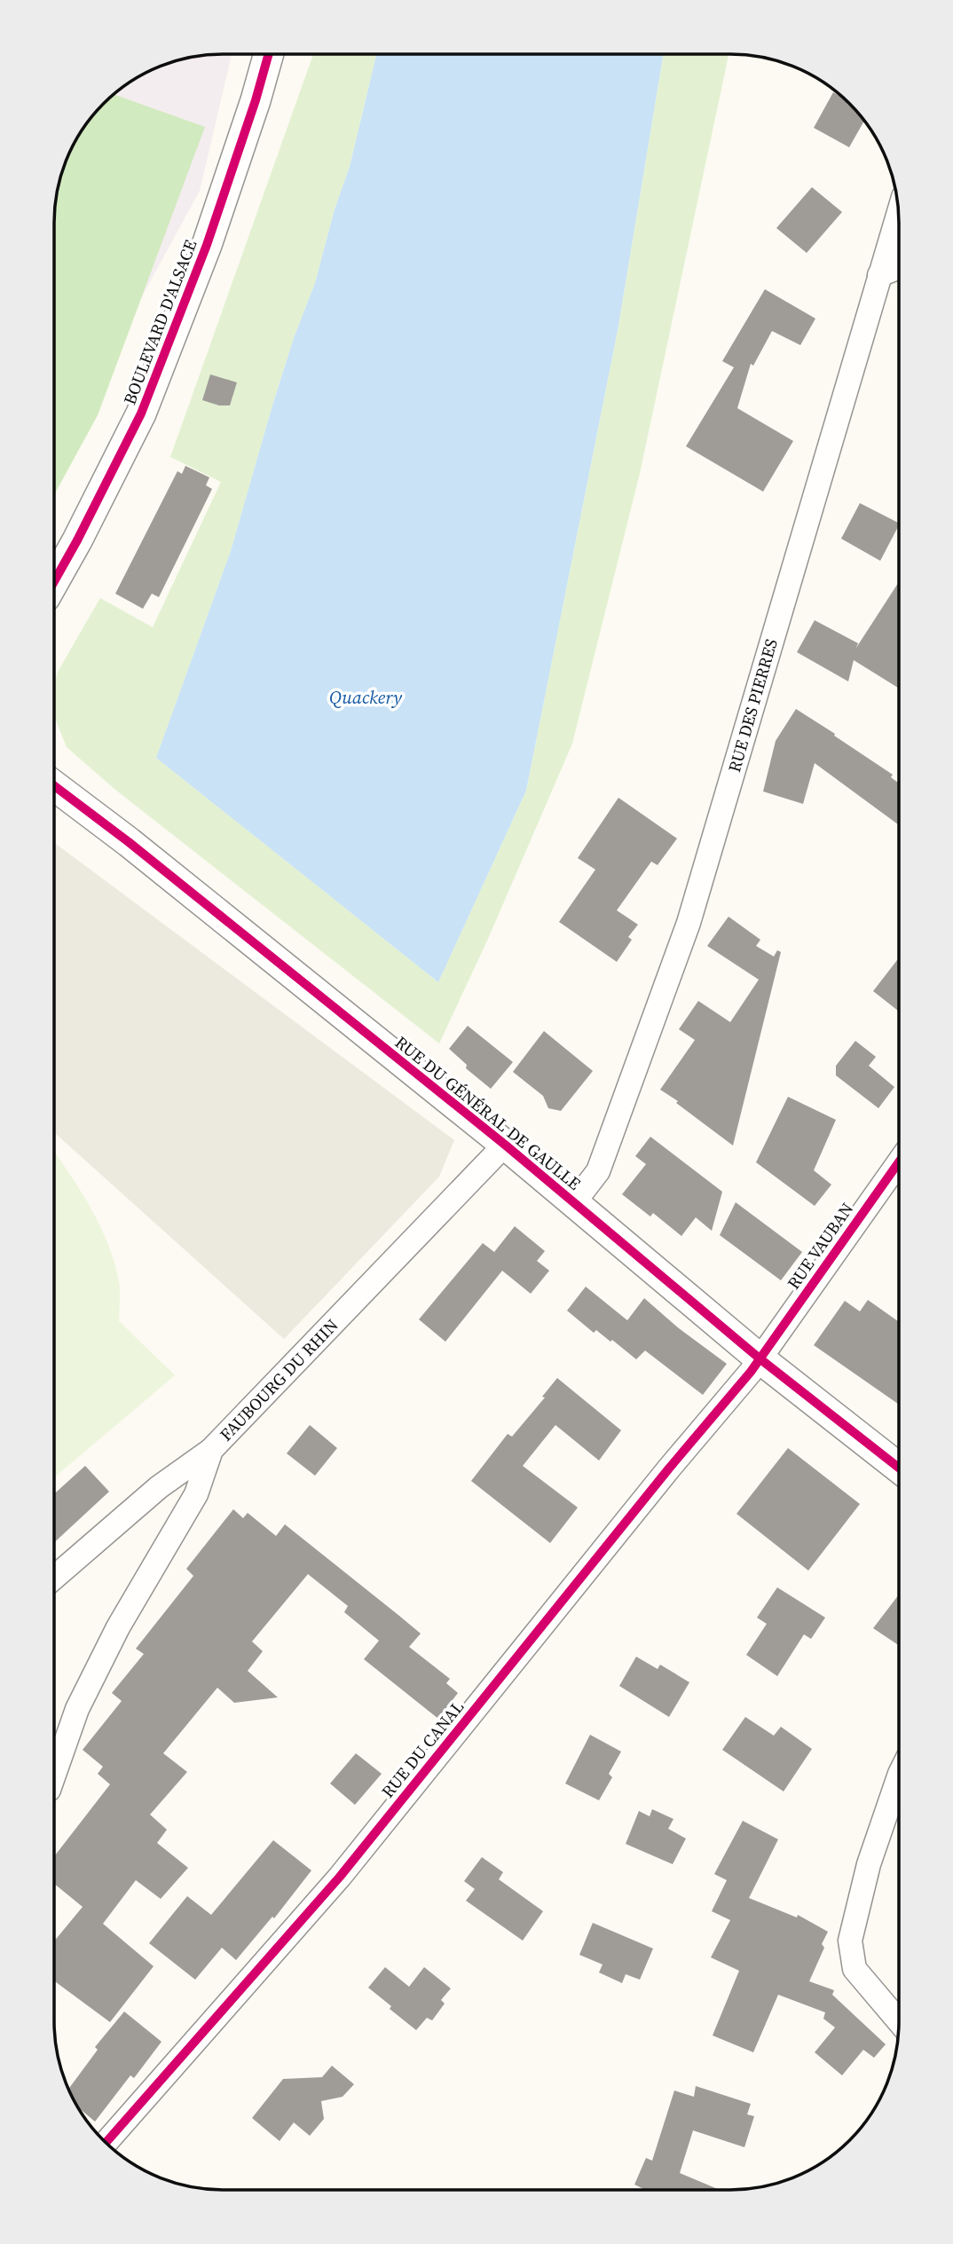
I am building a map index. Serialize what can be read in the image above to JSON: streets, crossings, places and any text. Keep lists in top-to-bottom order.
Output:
{
  "streets": {
    "street": [
      "BOULEVARD D'ALSACE",
      "RUE DES PIERRES",
      "RUE DU GÉNÉRAL DE GAULLE",
      "RUE VAUBAN",
      "FAUBOURG DU RHIN",
      "RUE DU CANAL"
    ]
  },
  "crossings": [
    ["RUE DES PIERRES", "RUE DU GÉNÉRAL DE GAULLE"],
    ["RUE DU GÉNÉRAL DE GAULLE", "RUE VAUBAN"],
    ["RUE DU GÉNÉRAL DE GAULLE", "FAUBOURG DU RHIN"],
    ["RUE DU GÉNÉRAL DE GAULLE", "RUE DU CANAL"],
    ["RUE VAUBAN", "RUE DU CANAL"]
  ],
  "water": ["Quackery"]
}
